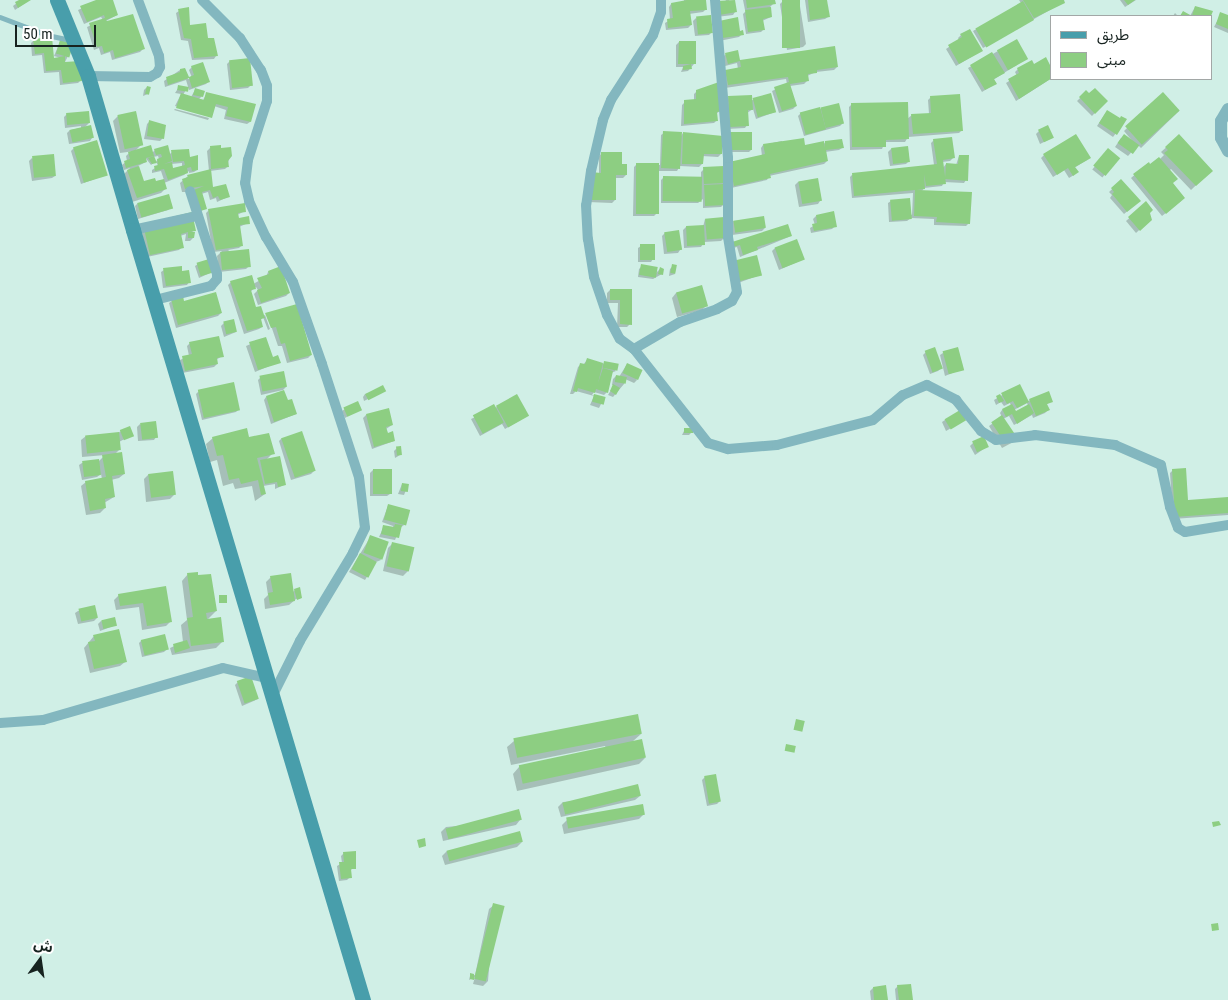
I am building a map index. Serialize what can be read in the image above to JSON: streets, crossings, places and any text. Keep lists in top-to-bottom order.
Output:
{
  "legend": ["طريق", "مبنى"],
  "scale_bar": "50 m",
  "north": "top"
}
